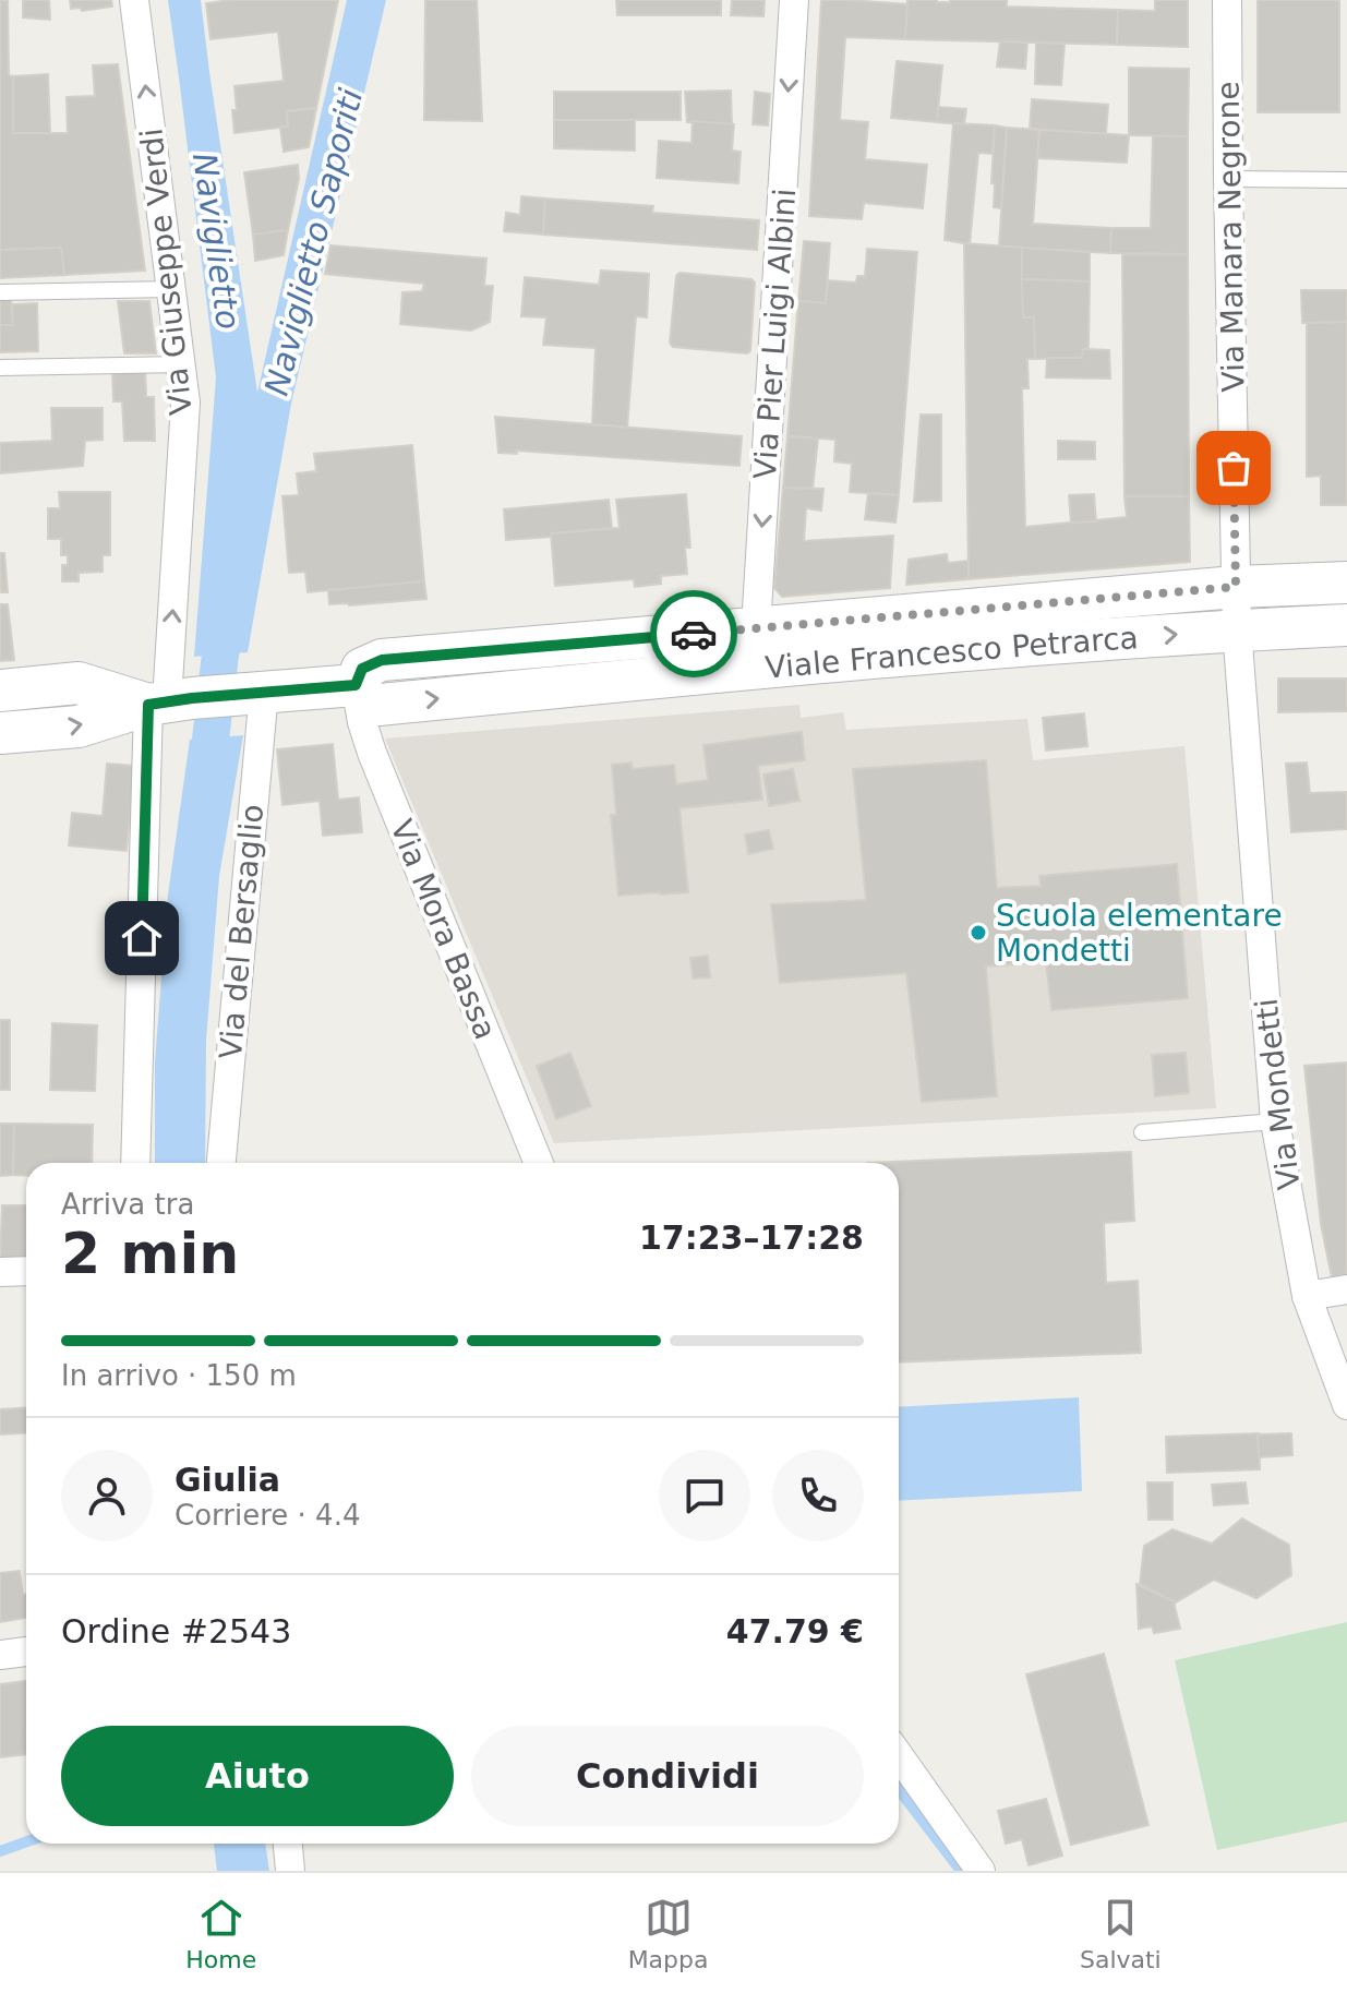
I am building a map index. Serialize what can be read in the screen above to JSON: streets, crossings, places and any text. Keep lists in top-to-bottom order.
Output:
{
  "streets": {
    "main road": ["Viale Francesco Petrarca"],
    "street": [
      "Via Manara Negrone",
      "Via Giuseppe Verdi",
      "Via Pier Luigi Albini",
      "Via Mora Bassa",
      "Via del Bersaglio",
      "Via Mondetti"
    ]
  },
  "crossings": [
    ["Via Manara Negrone", "Viale Francesco Petrarca"],
    ["Via Manara Negrone", "Via Mondetti"],
    ["Via Pier Luigi Albini", "Viale Francesco Petrarca"],
    ["Viale Francesco Petrarca", "Via Mora Bassa"],
    ["Viale Francesco Petrarca", "Via Mondetti"]
  ],
  "one_way": ["Via Giuseppe Verdi", "Via Pier Luigi Albini"],
  "water": ["Naviglietto", "Naviglietto Saporiti"],
  "places": ["Scuola elementare Mondetti"],
  "page": {
    "heading": ["2 min", "Arriva tra", "17:23–17:28"],
    "panel": [
      "Giulia",
      "Corriere · 4.4",
      "Ordine #2543",
      "47.79 €"
    ],
    "bar": "In arrivo · 150 m",
    "buttons": ["Aiuto", "Condividi"],
    "tabs": ["Home", "Mappa", "Salvati"]
  }
}
